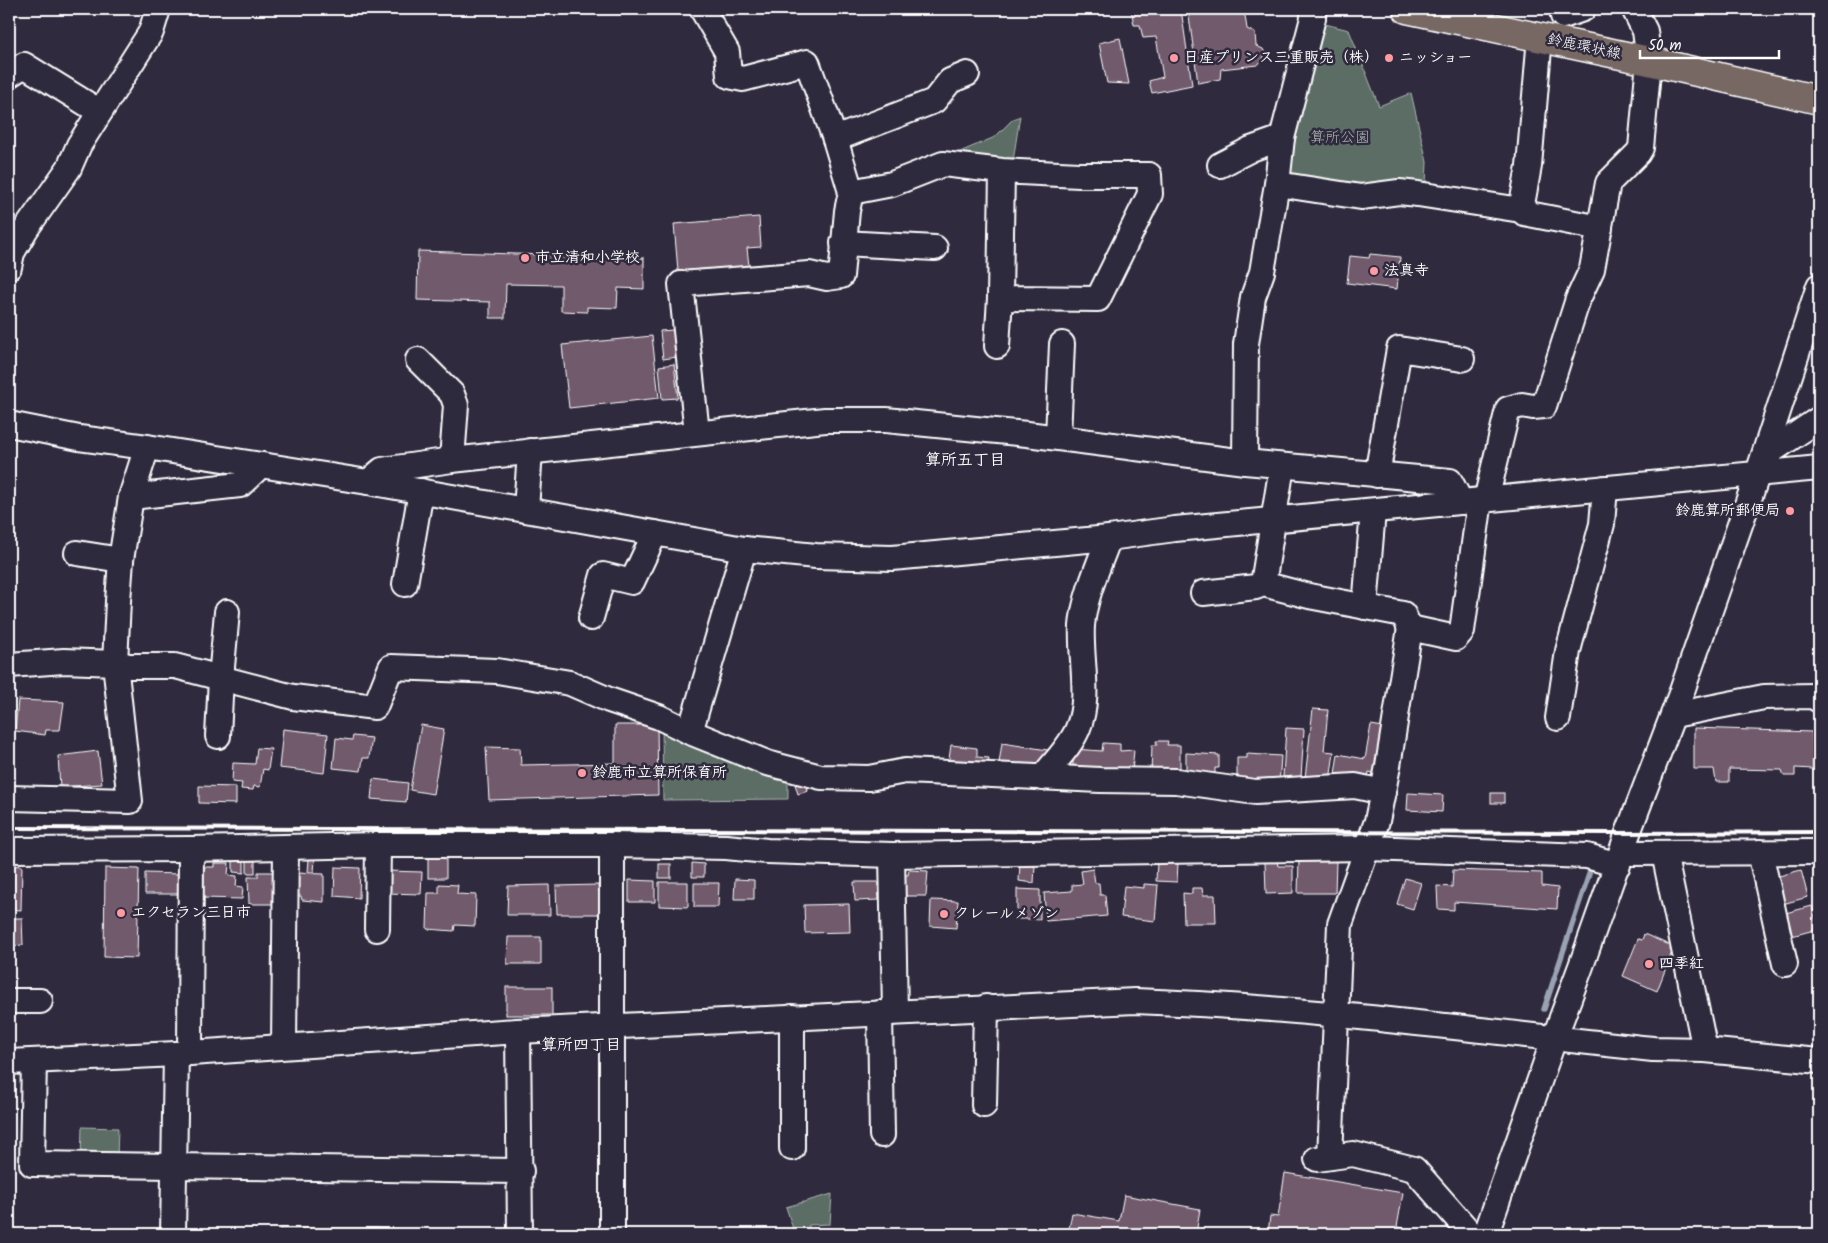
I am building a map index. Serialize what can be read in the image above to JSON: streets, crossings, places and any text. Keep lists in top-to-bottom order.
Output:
{
  "streets": {
    "main road": ["鈴鹿環状線"]
  },
  "districts": ["算所五丁目", "算所四丁目"],
  "parks": ["算所公園"],
  "places": [
    "日産プリンス三重販売（株）",
    "ニッショー",
    "市立清和小学校",
    "法真寺",
    "鈴鹿算所郵便局",
    "鈴鹿市立算所保育所",
    "エクセラン三日市",
    "クレールメゾン",
    "四季紅"
  ],
  "scale_bar": "50 m"
}
